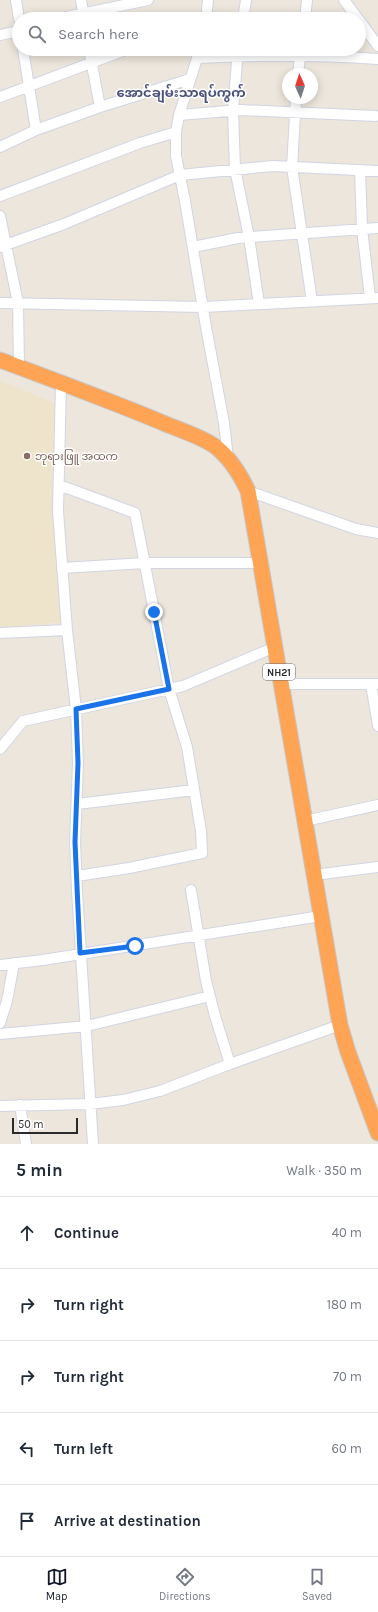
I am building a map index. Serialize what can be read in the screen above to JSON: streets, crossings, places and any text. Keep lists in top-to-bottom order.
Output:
{
  "streets": {
    "highway": ["NH21"]
  },
  "districts": ["အောင်ချမ်းသာရပ်ကွက်"],
  "places": ["ဘုရားဖြူ အထက"],
  "scale_bar": "50 m",
  "north": "top",
  "page": {
    "search": "Search here",
    "scale": "50 m",
    "heading": ["5 min", "Walk · 350 m"],
    "list": [
      ["Continue", "40 m"],
      ["Turn right", "180 m"],
      ["Turn right", "70 m"],
      ["Turn left", "60 m"],
      "Arrive at destination"
    ],
    "nav": ["Map", "Directions", "Saved"]
  }
}
